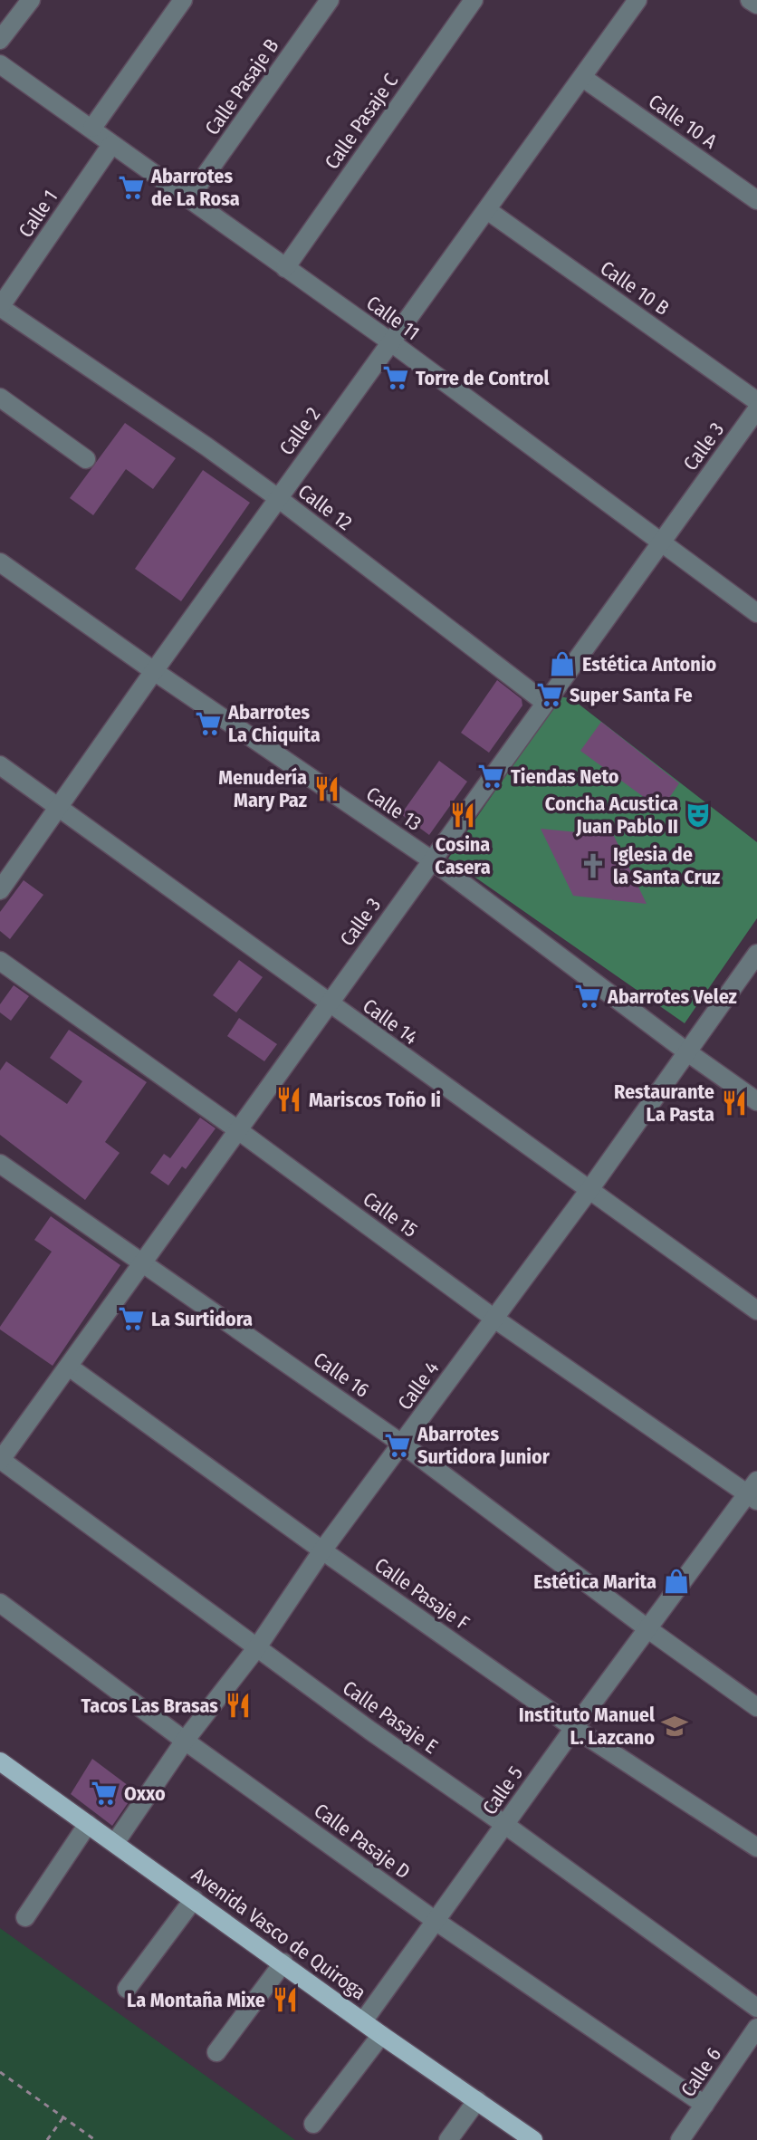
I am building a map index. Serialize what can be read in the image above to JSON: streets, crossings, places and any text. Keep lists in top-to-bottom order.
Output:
{
  "streets": {
    "main road": ["Avenida Vasco de Quiroga"],
    "street": [
      "Calle Pasaje B",
      "Calle Pasaje C",
      "Calle 10 A",
      "Calle 1",
      "Calle 10 B",
      "Calle 11",
      "Calle 2",
      "Calle 3",
      "Calle 12",
      "Calle 13",
      "Calle 14",
      "Calle 15",
      "Calle 16",
      "Calle 4",
      "Calle Pasaje F",
      "Calle Pasaje E",
      "Calle 5",
      "Calle Pasaje D",
      "Calle 6"
    ]
  },
  "crossings": [
    ["Calle Pasaje B", "Calle 11"],
    ["Calle Pasaje C", "Calle 11"],
    ["Calle 10 A", "Calle 2"],
    ["Calle 1", "Calle 11"],
    ["Calle 1", "Calle 12"],
    ["Calle 10 B", "Calle 2"],
    ["Calle 11", "Calle 2"],
    ["Calle 11", "Calle 3"],
    ["Calle 2", "Calle 12"],
    ["Calle 2", "Calle 13"],
    ["Calle 2", "Calle 14"],
    ["Calle 3", "Calle 12"],
    ["Calle 3", "Calle 13"],
    ["Calle 3", "Calle 14"],
    ["Calle 3", "Calle 15"],
    ["Calle 3", "Calle 16"],
    ["Calle 3", "Calle Pasaje F"],
    ["Calle 3", "Calle Pasaje E"],
    ["Calle 13", "Calle 4"],
    ["Calle 14", "Calle 4"],
    ["Calle 15", "Calle 4"],
    ["Calle 15", "Calle 5"],
    ["Calle 16", "Calle 4"],
    ["Calle 16", "Calle 5"],
    ["Calle 4", "Calle Pasaje F"],
    ["Calle 4", "Calle Pasaje E"],
    ["Calle 4", "Calle Pasaje D"],
    ["Calle 4", "Avenida Vasco de Quiroga"],
    ["Calle Pasaje F", "Calle 5"],
    ["Calle Pasaje E", "Calle 5"],
    ["Calle 5", "Calle Pasaje D"],
    ["Calle 5", "Avenida Vasco de Quiroga"],
    ["Calle Pasaje D", "Calle 6"]
  ],
  "places": {
    "supermarket": [
      "Abarrotes de La Rosa",
      "Torre de Control",
      "Super Santa Fe",
      "Abarrotes La Chiquita",
      "Tiendas Neto",
      "Abarrotes Velez",
      "La Surtidora",
      "Abarrotes Surtidora Junior",
      "Oxxo"
    ],
    "shop": ["Estética Antonio", "Estética Marita"],
    "restaurant": [
      "Menudería Mary Paz",
      "Cosina Casera",
      "Mariscos Toño Ii",
      "Restaurante La Pasta",
      "Tacos Las Brasas",
      "La Montaña Mixe"
    ],
    "theatre": ["Concha Acustica Juan Pablo II"],
    "church": ["Iglesia de la Santa Cruz"],
    "school or university": ["Instituto Manuel L. Lazcano"]
  }
}
